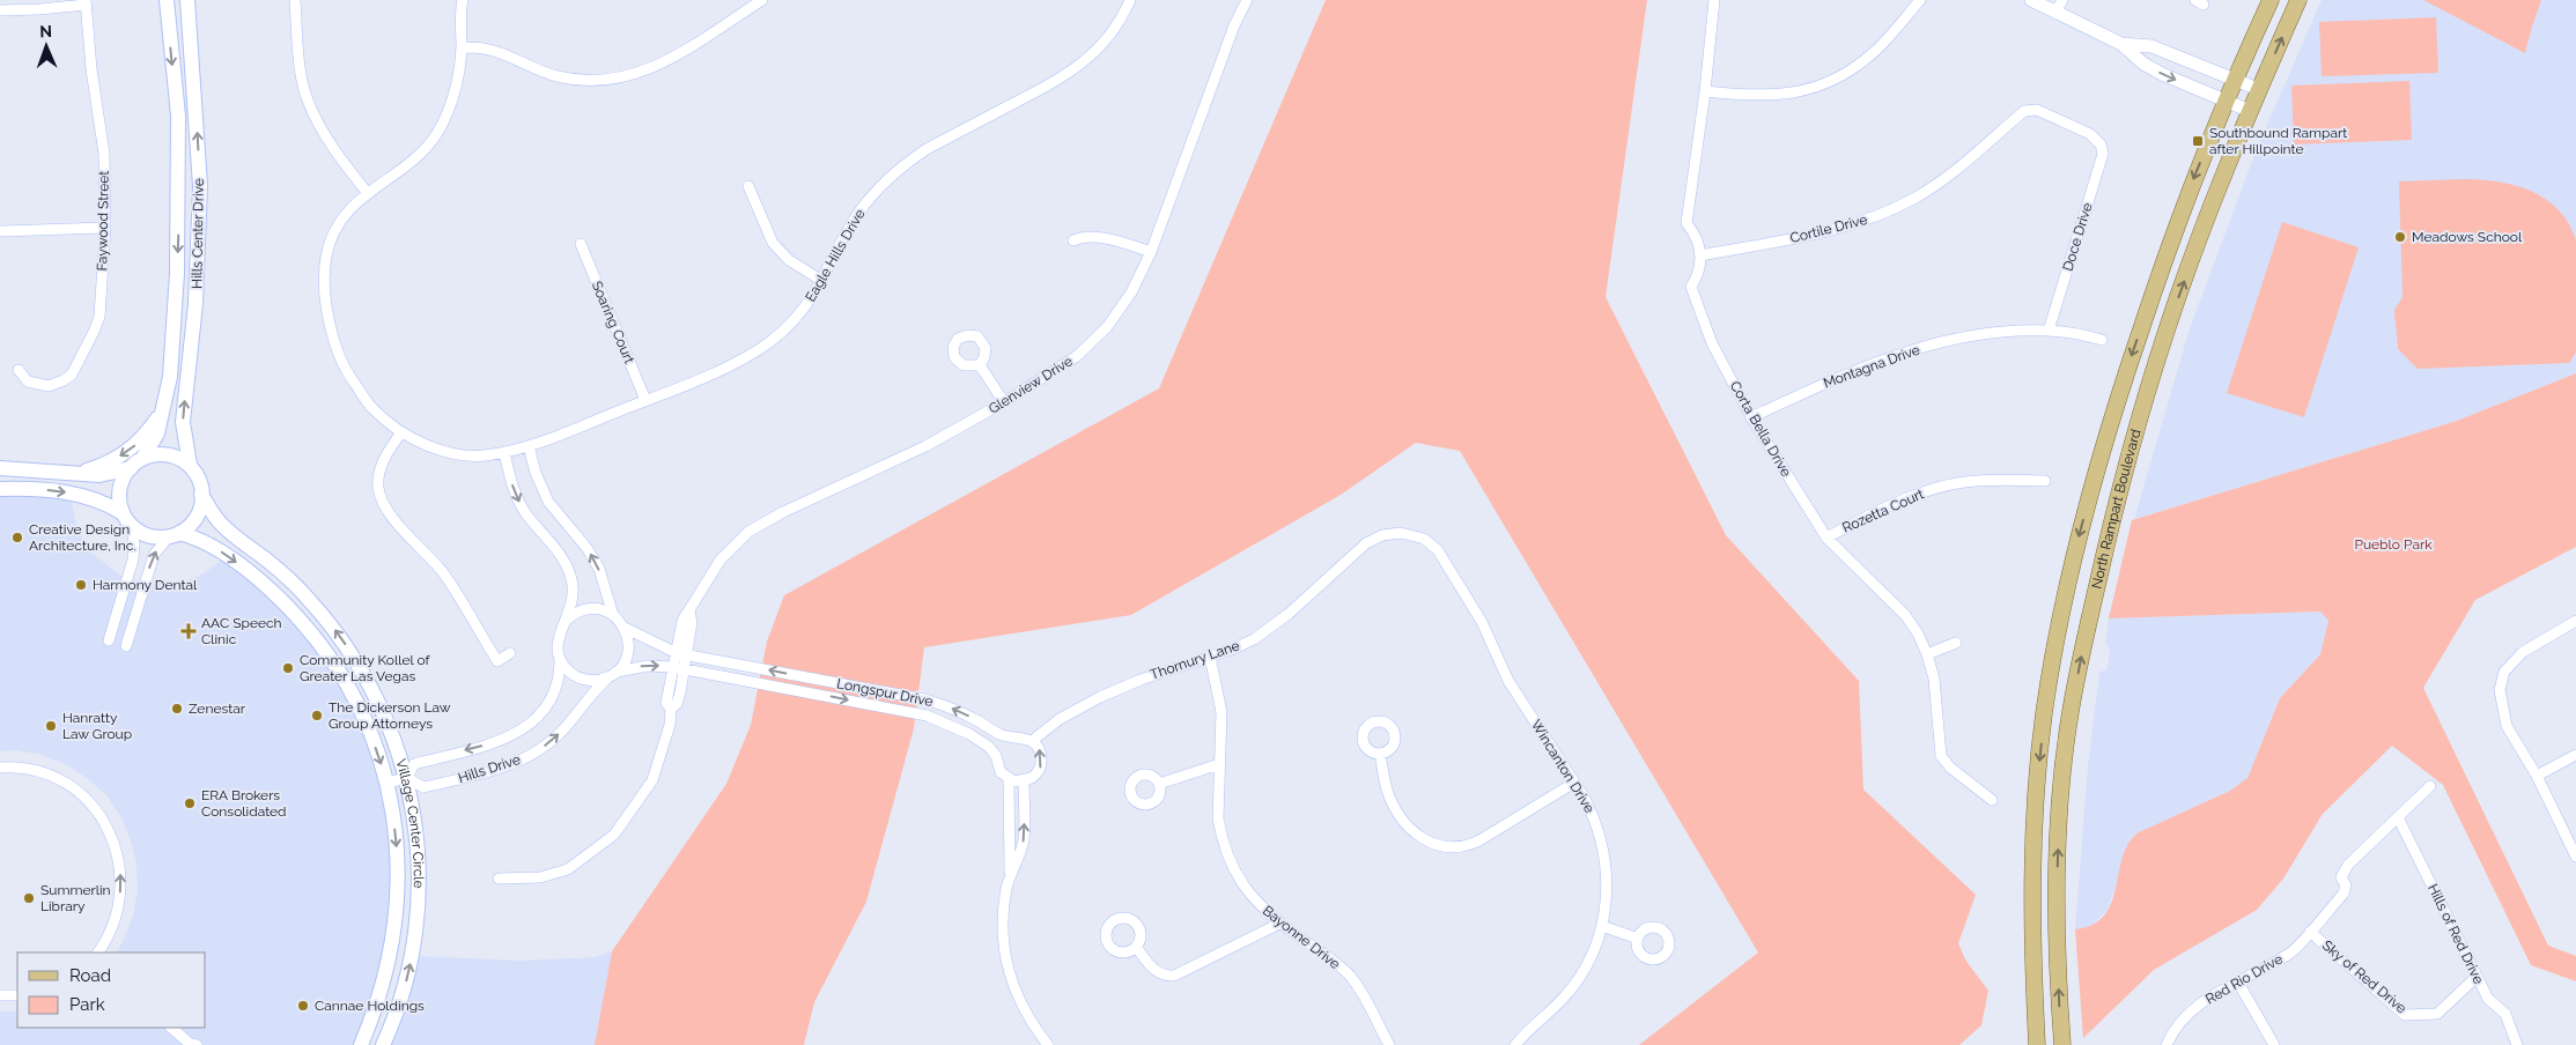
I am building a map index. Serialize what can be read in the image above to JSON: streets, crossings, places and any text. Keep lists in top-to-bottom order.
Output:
{
  "streets": {
    "main road": ["Hills Center Drive", "North Rampart Boulevard", "Village Center Circle"],
    "street": [
      "Faywood Street",
      "Cortile Drive",
      "Doce Drive",
      "Eagle Hills Drive",
      "Soaring Court",
      "Montagna Drive",
      "Glenview Drive",
      "Corta Bella Drive",
      "Rozetta Court",
      "Thornury Lane",
      "Longspur Drive",
      "Wincanton Drive",
      "Hills Drive",
      "Hills of Red Drive",
      "Bayonne Drive",
      "Sky of Red Drive",
      "Red Rio Drive"
    ]
  },
  "crossings": [
    ["Cortile Drive", "Doce Drive"],
    ["Cortile Drive", "Corta Bella Drive"],
    ["Hills Center Drive", "Village Center Circle"],
    ["Doce Drive", "Montagna Drive"],
    ["Eagle Hills Drive", "Soaring Court"],
    ["Eagle Hills Drive", "Hills Drive"],
    ["Montagna Drive", "Corta Bella Drive"],
    ["Glenview Drive", "Longspur Drive"],
    ["Corta Bella Drive", "Rozetta Court"],
    ["Thornury Lane", "Longspur Drive"],
    ["Thornury Lane", "Wincanton Drive"],
    ["Thornury Lane", "Bayonne Drive"],
    ["Longspur Drive", "Hills Drive"],
    ["Hills Drive", "Village Center Circle"],
    ["Hills of Red Drive", "Sky of Red Drive"],
    ["Hills of Red Drive", "Red Rio Drive"],
    ["Sky of Red Drive", "Red Rio Drive"]
  ],
  "parks": ["Pueblo Park"],
  "places": {
    "transit": ["Southbound Rampart after Hillpointe"],
    "other": [
      "Meadows School",
      "Creative Design Architecture, Inc.",
      "Harmony Dental",
      "Community Kollel of Greater Las Vegas",
      "Zenestar",
      "The Dickerson Law Group Attorneys",
      "Hanratty Law Group",
      "ERA Brokers Consolidated",
      "Summerlin Library",
      "Cannae Holdings"
    ],
    "health": ["AAC Speech Clinic"]
  },
  "legend": ["Road", "Park"],
  "north": "top"
}
